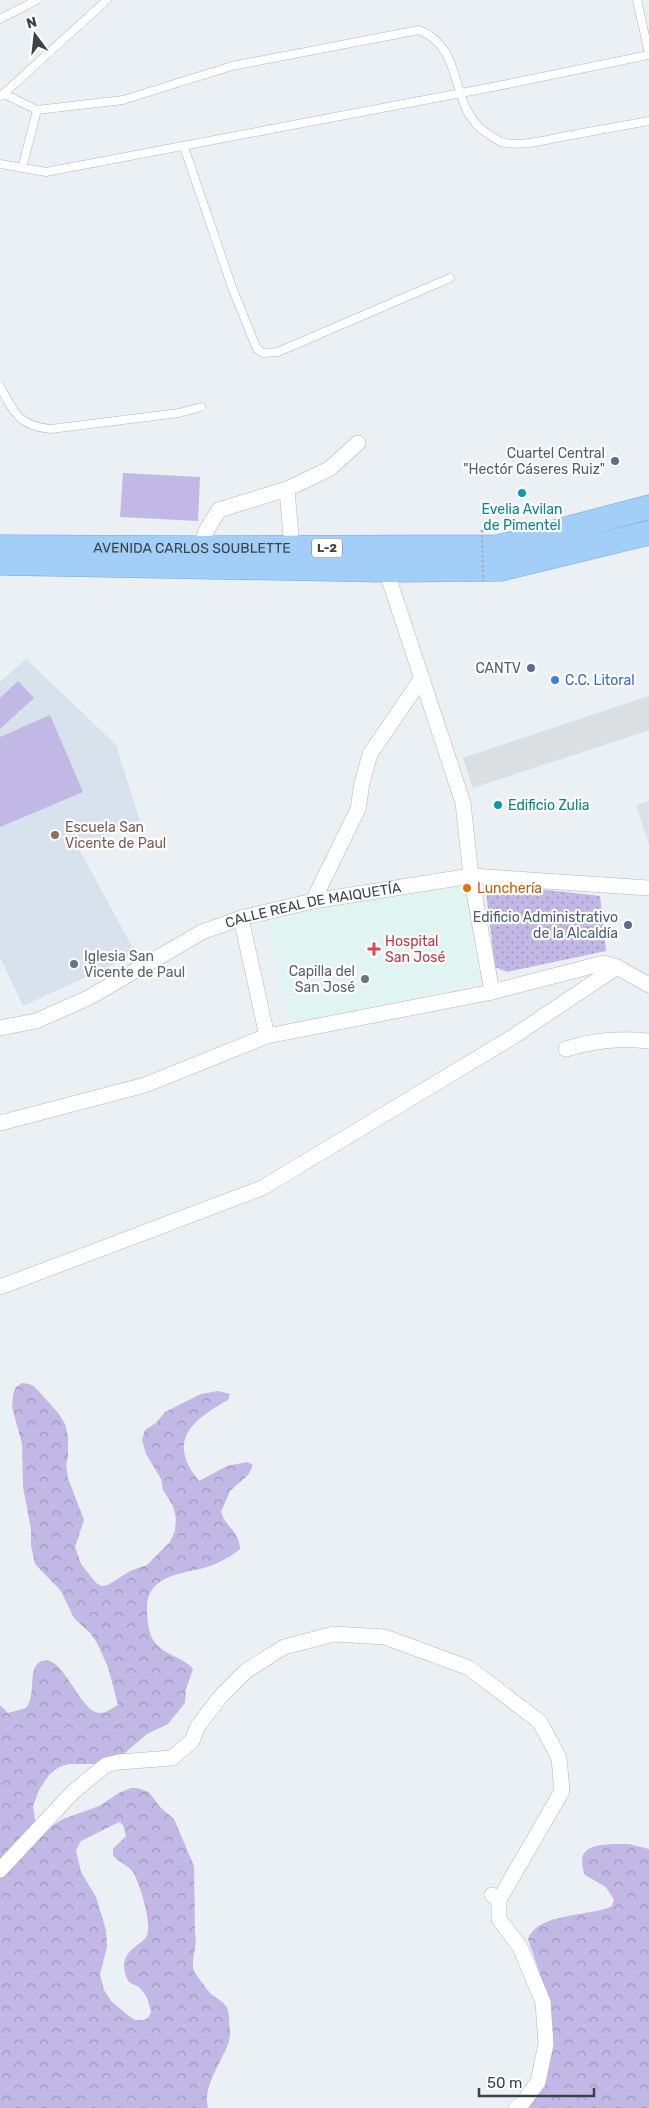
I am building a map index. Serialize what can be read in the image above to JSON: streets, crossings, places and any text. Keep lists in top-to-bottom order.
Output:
{
  "streets": {
    "main road": ["AVENIDA CARLOS SOUBLETTE", "L-2"],
    "street": ["CALLE REAL DE MAIQUETÍA"]
  },
  "places": {
    "other": [
      "Cuartel Central \"Hectór Cáseres Ruiz\"",
      "Evelia Avilan de Pimentel",
      "CANTV",
      "C.C. Litoral",
      "Edificio Zulia",
      "Escuela San Vicente de Paul",
      "Lunchería",
      "Edificio Administrativo de la Alcaldía",
      "Iglesia San Vicente de Paul",
      "Capilla del San José"
    ],
    "health": ["Hospital San José"]
  },
  "scale_bar": "50 m",
  "north": "top"
}
